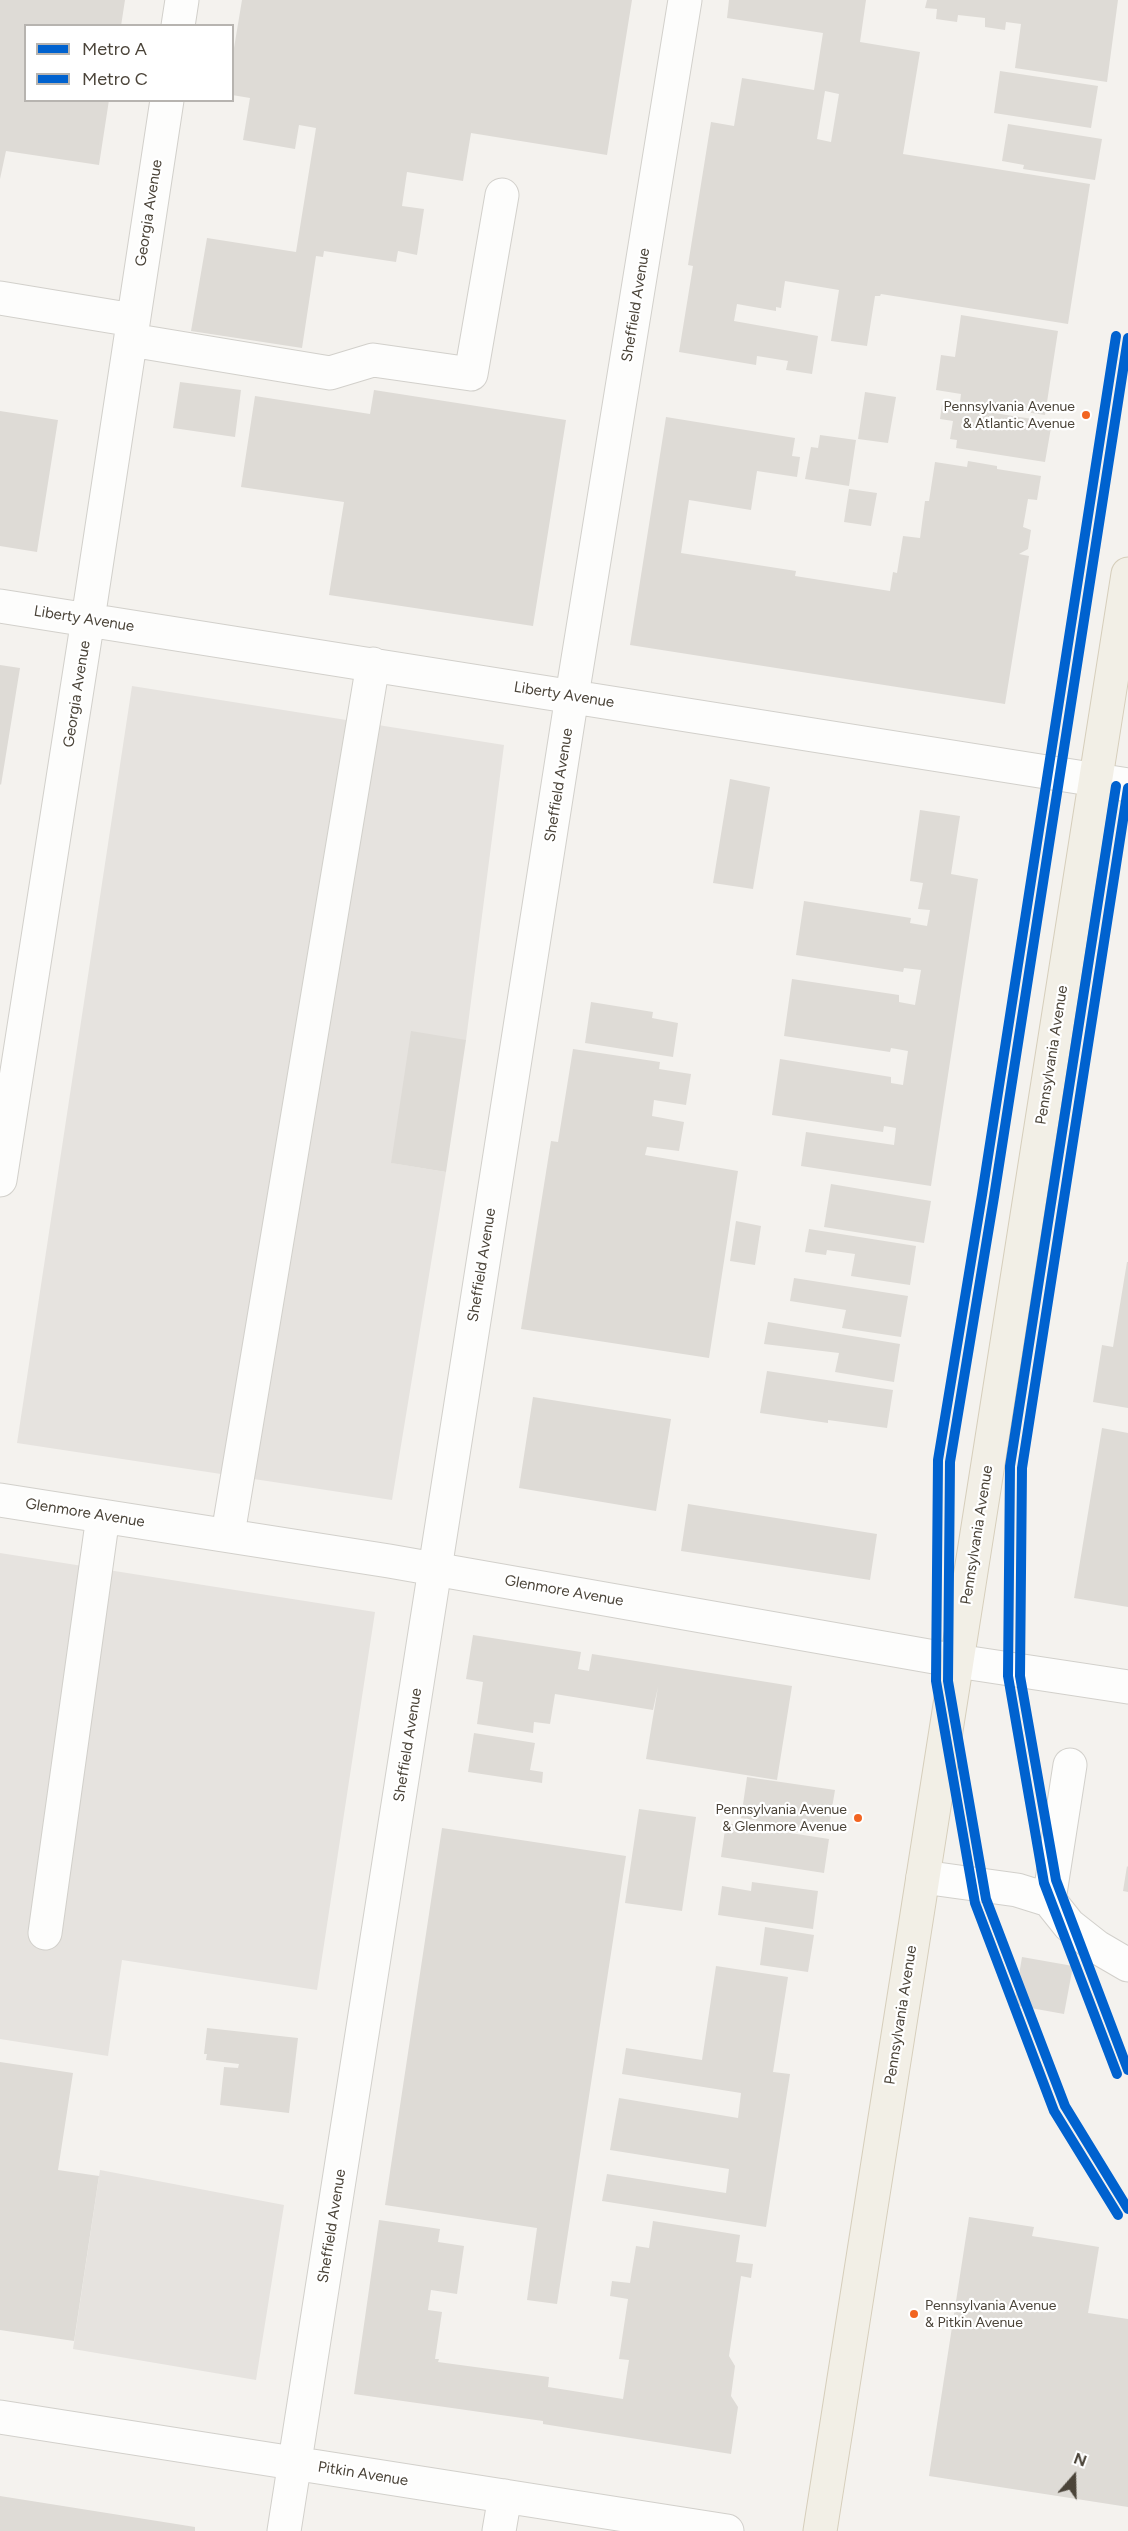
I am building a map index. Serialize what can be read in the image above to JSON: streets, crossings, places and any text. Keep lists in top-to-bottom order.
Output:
{
  "streets": {
    "main road": ["Pennsylvania Avenue"],
    "street": [
      "Georgia Avenue",
      "Sheffield Avenue",
      "Liberty Avenue",
      "Glenmore Avenue",
      "Pitkin Avenue"
    ]
  },
  "crossings": [
    ["Georgia Avenue", "Liberty Avenue"],
    ["Sheffield Avenue", "Liberty Avenue"],
    ["Sheffield Avenue", "Glenmore Avenue"],
    ["Sheffield Avenue", "Pitkin Avenue"],
    ["Liberty Avenue", "Pennsylvania Avenue"],
    ["Pennsylvania Avenue", "Glenmore Avenue"]
  ],
  "places": ["Pennsylvania Avenue & Atlantic Avenue", "Pennsylvania Avenue & Glenmore Avenue", "Pennsylvania Avenue & Pitkin Avenue"],
  "lines": ["metro line C", "metro line A"],
  "legend": ["Metro A", "Metro C"],
  "north": "top"
}
